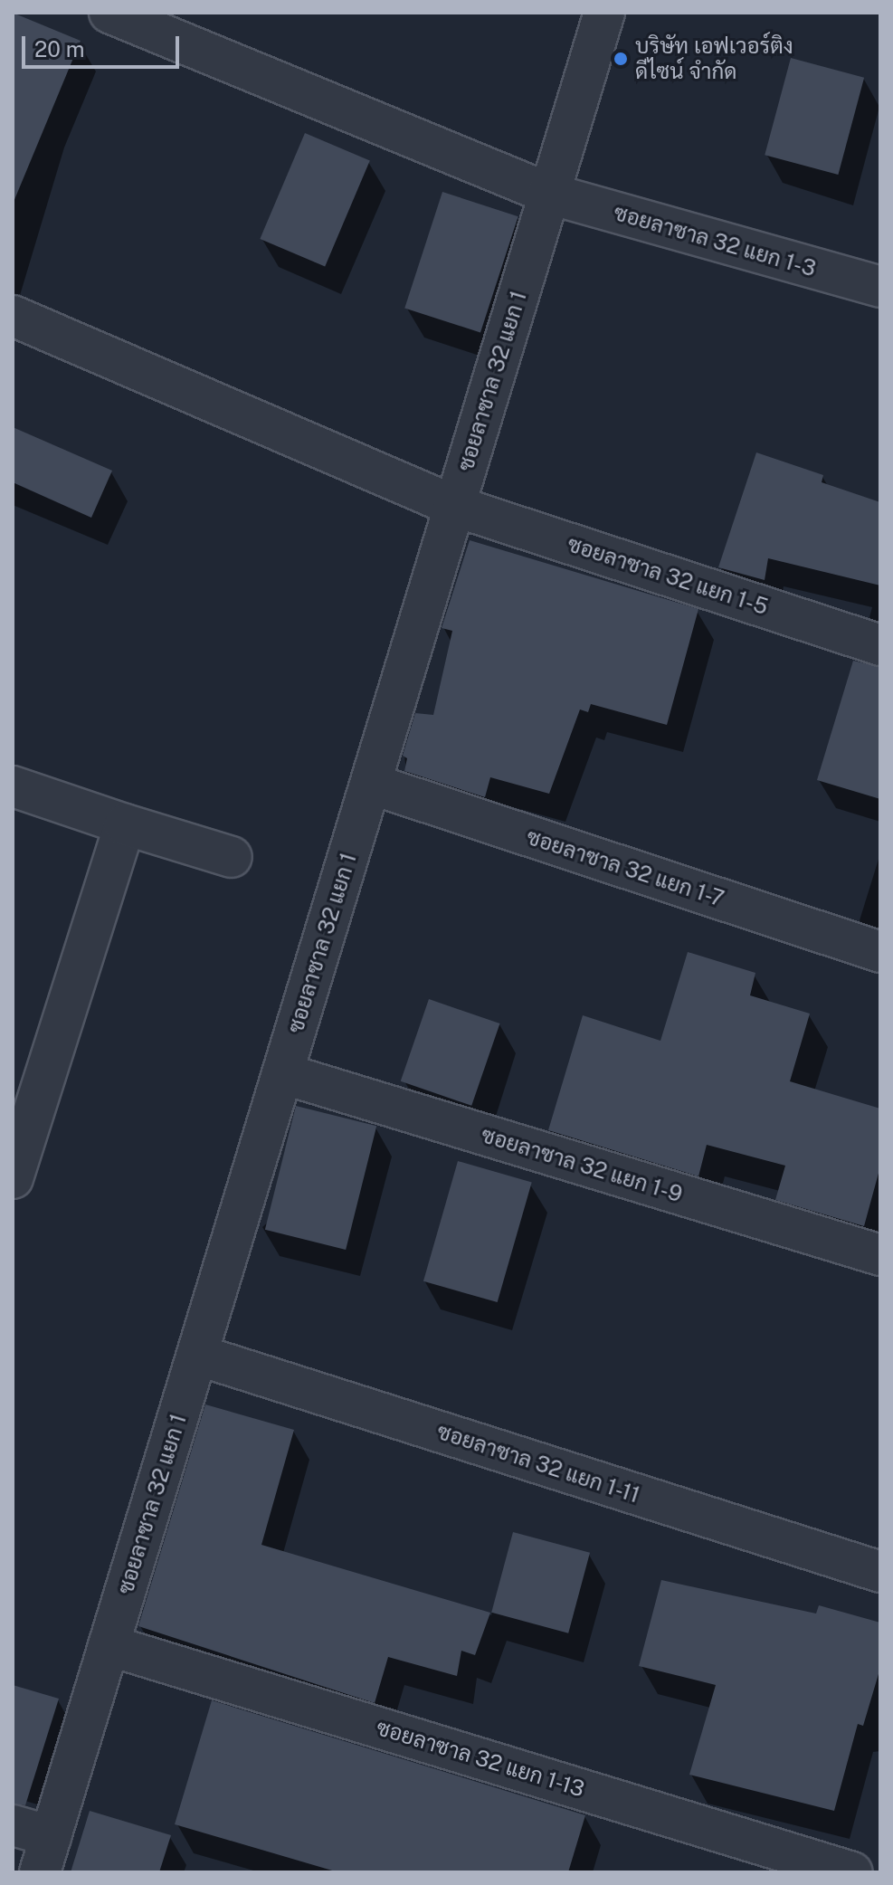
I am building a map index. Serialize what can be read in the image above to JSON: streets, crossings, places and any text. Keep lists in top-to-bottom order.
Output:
{
  "streets": {
    "street": [
      "ซอยลาซาล 32 แยก 1-3",
      "ซอยลาซาล 32 แยก 1",
      "ซอยลาซาล 32 แยก 1-5",
      "ซอยลาซาล 32 แยก 1-7",
      "ซอยลาซาล 32 แยก 1-9",
      "ซอยลาซาล 32 แยก 1-11",
      "ซอยลาซาล 32 แยก 1-13"
    ]
  },
  "crossings": [
    ["ซอยลาซาล 32 แยก 1-3", "ซอยลาซาล 32 แยก 1"],
    ["ซอยลาซาล 32 แยก 1", "ซอยลาซาล 32 แยก 1-5"],
    ["ซอยลาซาล 32 แยก 1", "ซอยลาซาล 32 แยก 1-7"],
    ["ซอยลาซาล 32 แยก 1", "ซอยลาซาล 32 แยก 1-9"],
    ["ซอยลาซาล 32 แยก 1", "ซอยลาซาล 32 แยก 1-11"],
    ["ซอยลาซาล 32 แยก 1", "ซอยลาซาล 32 แยก 1-13"]
  ],
  "places": ["บริษัท เอฟเวอร์ติง ดีไซน์ จำกัด"],
  "scale_bar": "20 m"
}
